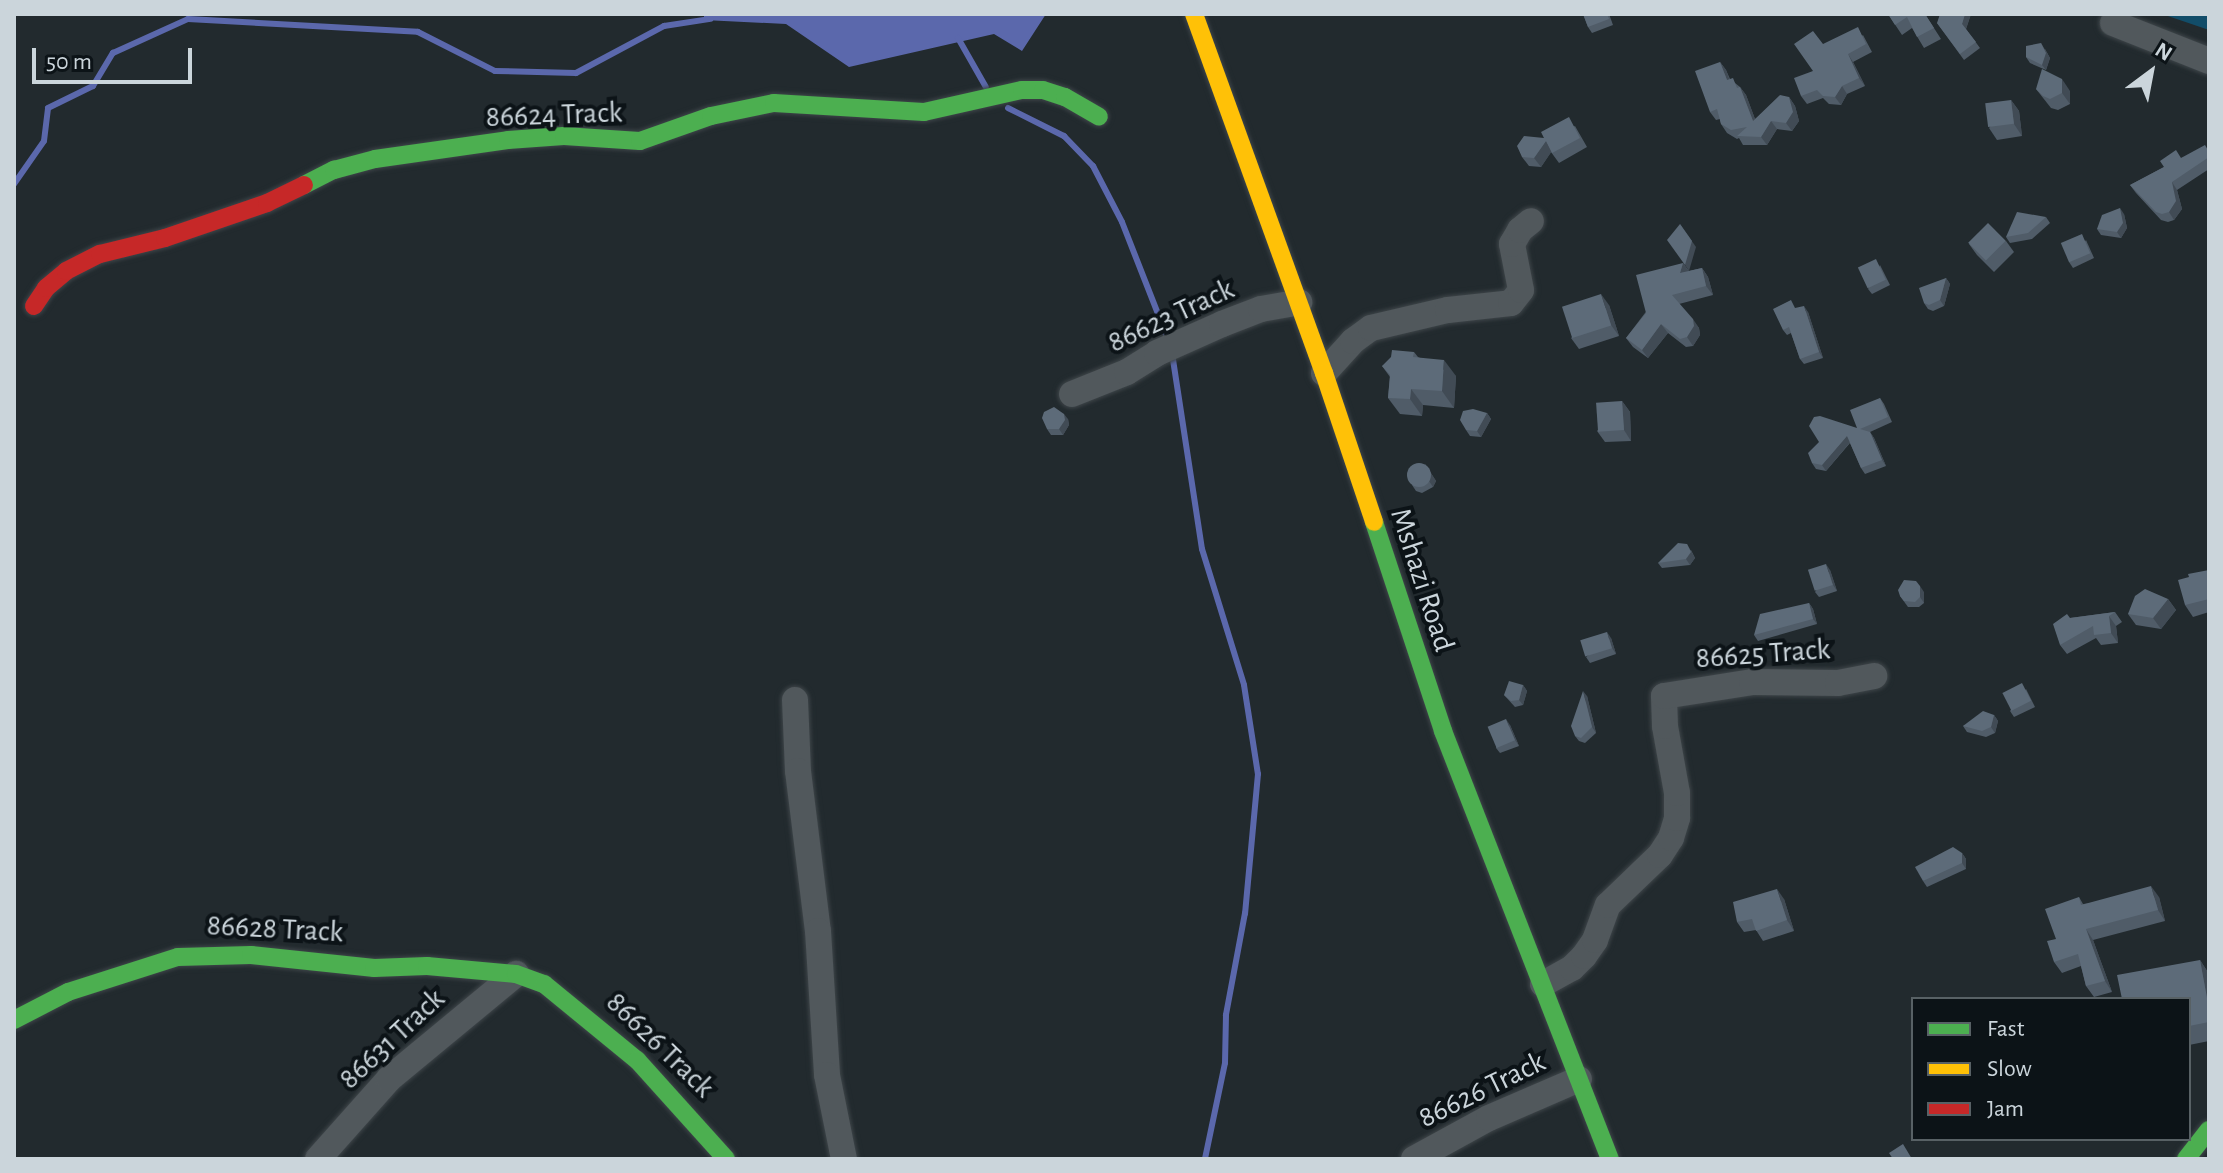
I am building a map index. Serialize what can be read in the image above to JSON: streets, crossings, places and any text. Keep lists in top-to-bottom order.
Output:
{
  "streets": {
    "street": [
      "86624 Track",
      "86623 Track",
      "Mshazi Road",
      "86625 Track",
      "86628 Track",
      "86631 Track",
      "86626 Track"
    ]
  },
  "crossings": [
    ["86623 Track", "Mshazi Road"],
    ["Mshazi Road", "86625 Track"],
    ["Mshazi Road", "86626 Track"],
    ["86628 Track", "86631 Track"],
    ["86628 Track", "86626 Track"]
  ],
  "legend": ["Fast", "Slow", "Jam"],
  "scale_bar": "50 m",
  "north": "top right"
}
